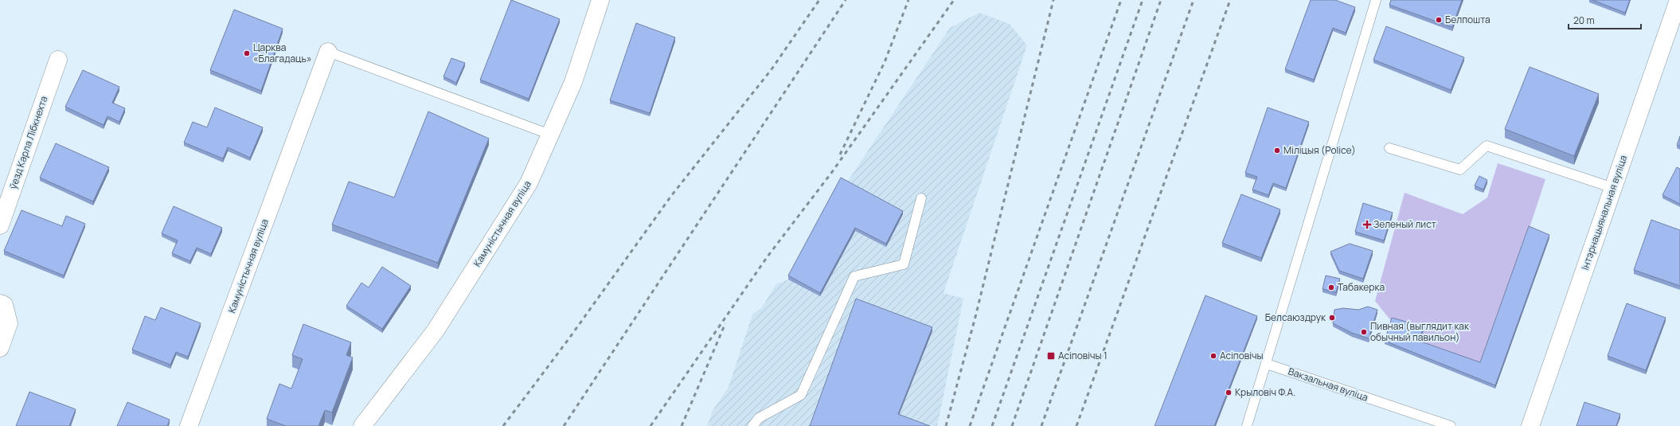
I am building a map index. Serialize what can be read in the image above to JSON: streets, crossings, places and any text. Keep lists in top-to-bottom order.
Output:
{
  "streets": {
    "street": ["ўезд Карла Лібкнехта", "Інтэрнацыянальная вуліца", "Камуністычная вуліца"],
    "lane": ["Вакзальная вуліца"]
  },
  "places": {
    "other": [
      "Белпошта",
      "Царква «Благадаць»",
      "Міліцыя (Police)",
      "Табакерка",
      "Белсаюздрук",
      "Пивная (выглядит как обычный павильон)",
      "Асіповічы",
      "Крыловіч Ф.А."
    ],
    "health": ["Зеленый лист"],
    "transit": ["Асіповічы 1"]
  },
  "scale_bar": "20 m"
}
